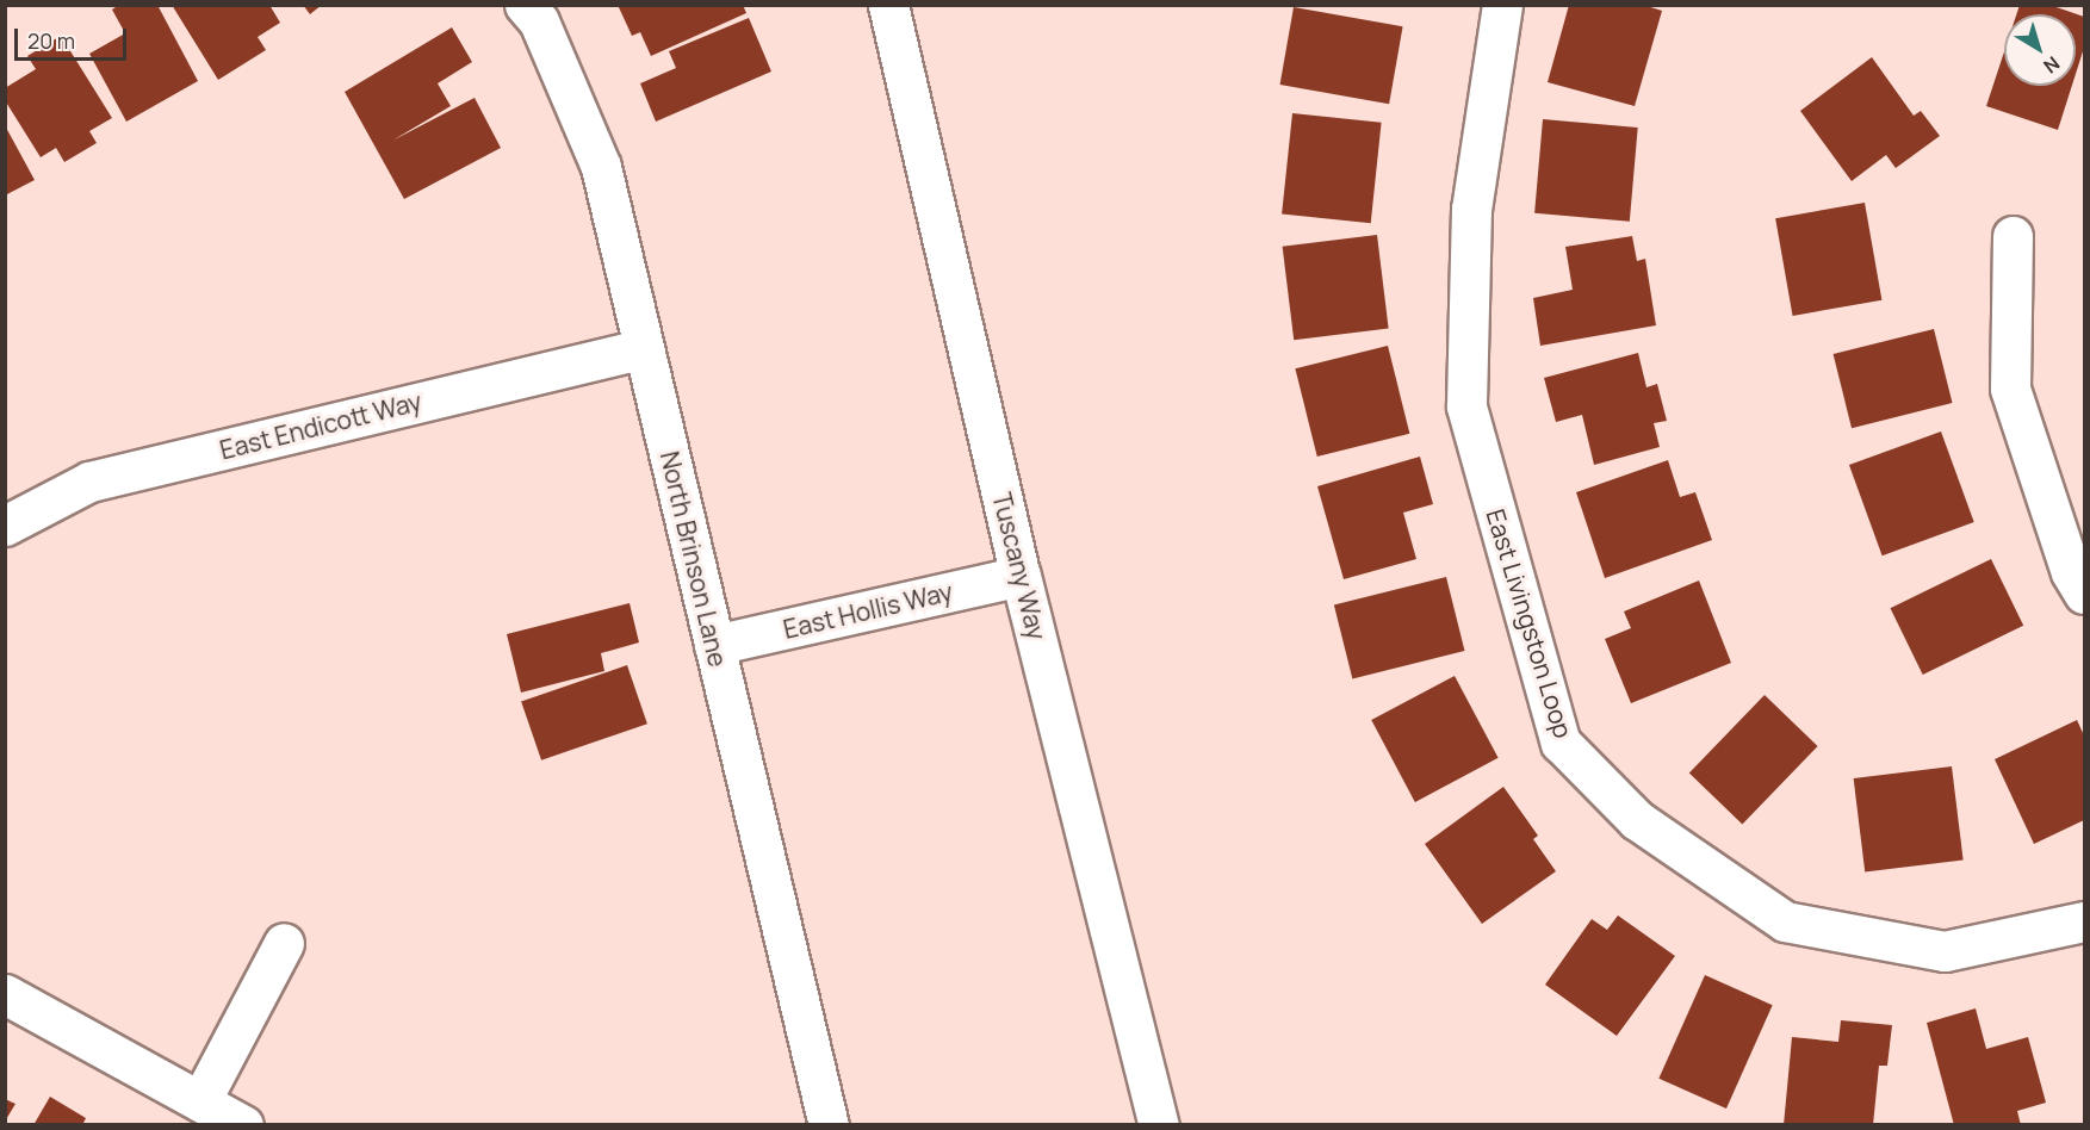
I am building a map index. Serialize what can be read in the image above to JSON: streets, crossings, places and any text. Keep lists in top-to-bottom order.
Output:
{
  "streets": {
    "street": [
      "East Endicott Way",
      "North Brinson Lane",
      "Tuscany Way",
      "East Hollis Way",
      "East Livingston Loop"
    ]
  },
  "crossings": [
    ["East Endicott Way", "North Brinson Lane"],
    ["North Brinson Lane", "East Hollis Way"],
    ["Tuscany Way", "East Hollis Way"]
  ],
  "scale_bar": "20 m",
  "north": "bottom right"
}
